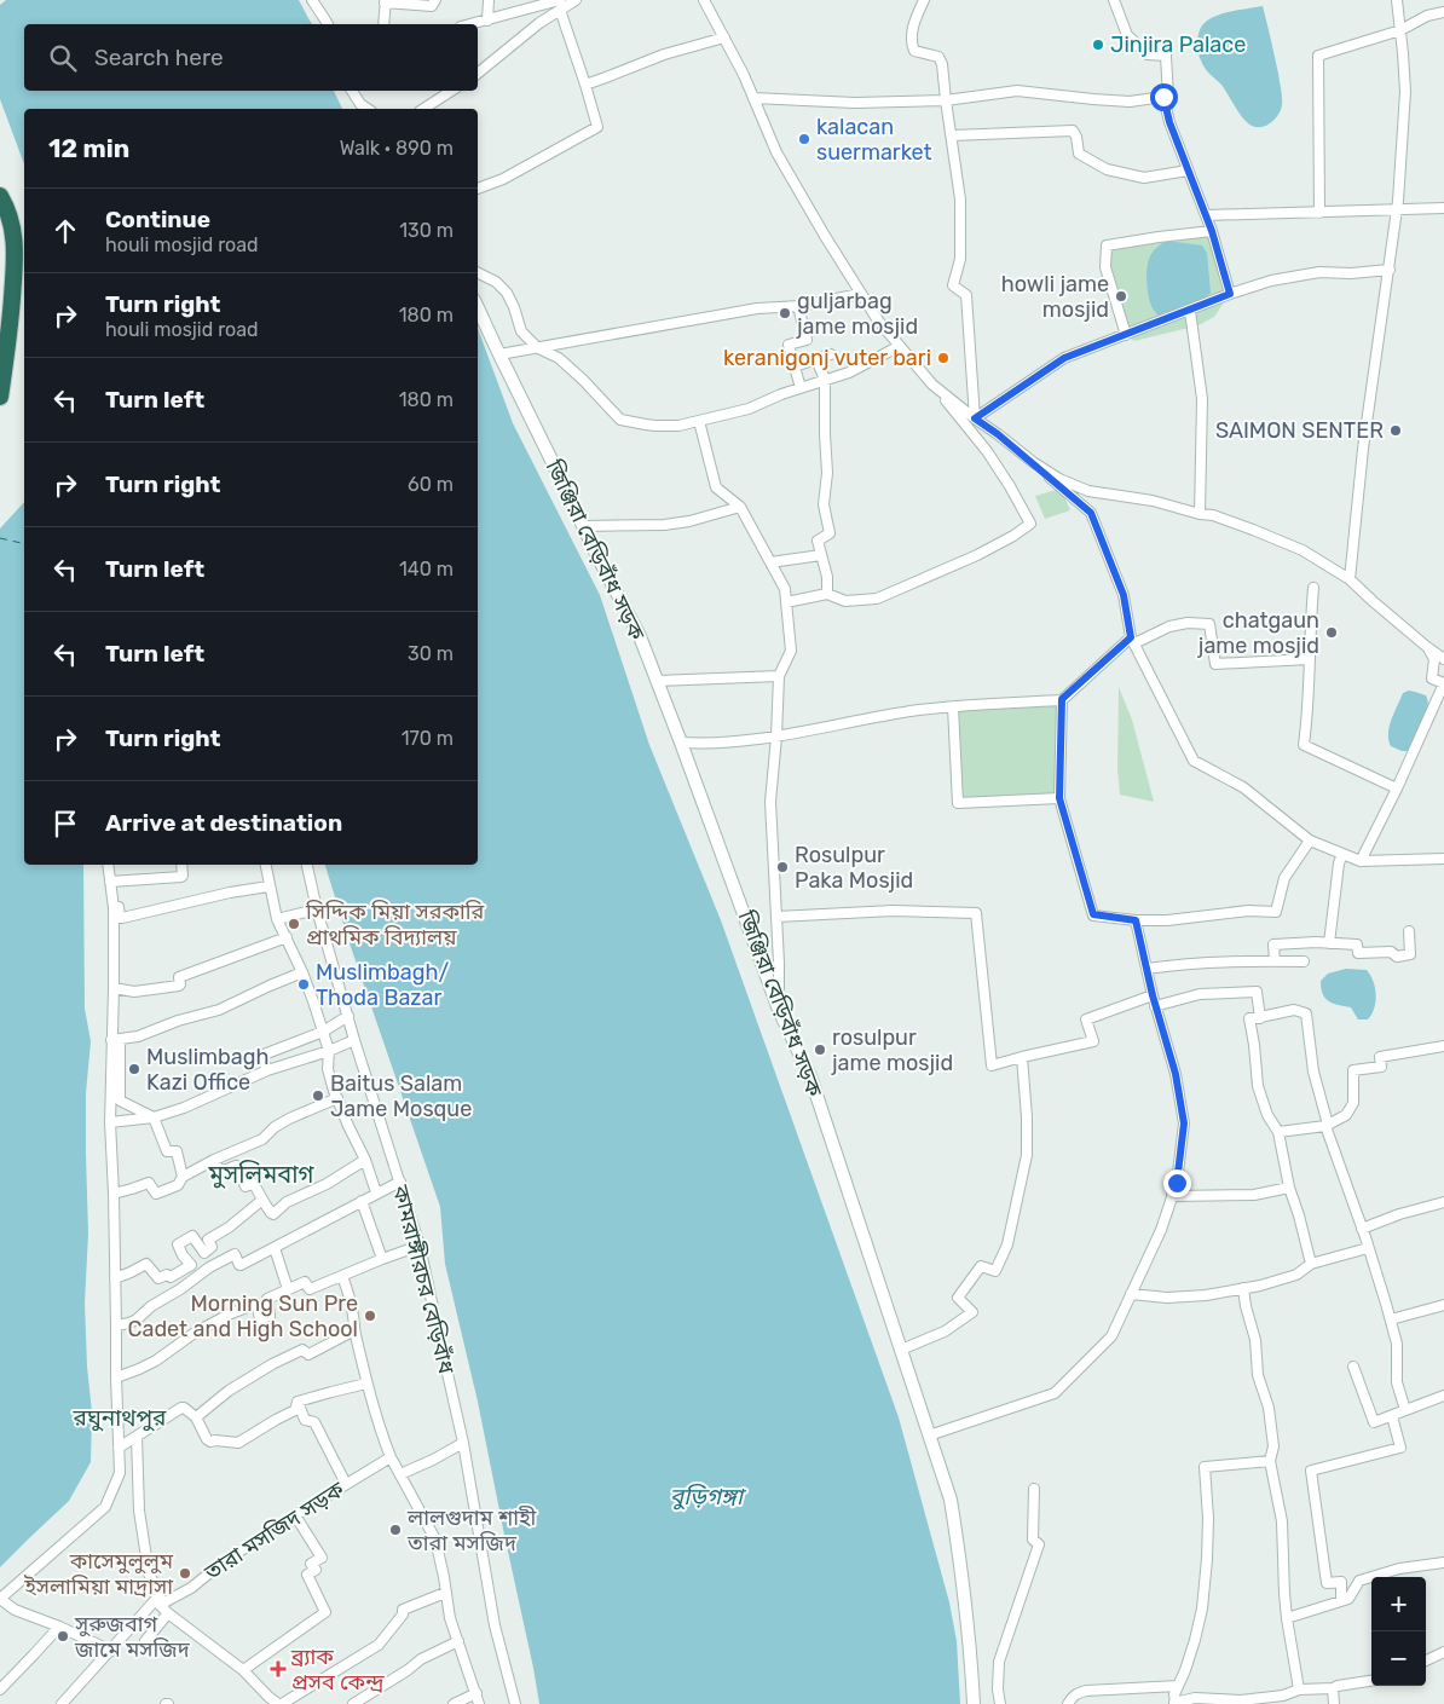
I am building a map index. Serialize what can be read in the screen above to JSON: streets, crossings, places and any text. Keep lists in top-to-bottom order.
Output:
{
  "streets": {
    "street": ["জিঞ্জিরা বেড়িবাঁধ সড়ক", "কামরাঙ্গীরচর বেড়িবাঁধ", "তারা মসজিদ সড়ক"]
  },
  "districts": ["মুসলিমবাগ", "রঘুনাথপুর"],
  "water": ["বুড়িগঙ্গা"],
  "places": {
    "other": [
      "Jinjira Palace",
      "kalacan suermarket",
      "howli jame mosjid",
      "guljarbag jame mosjid",
      "keranigonj vuter bari",
      "SAIMON SENTER",
      "chatgaun jame mosjid",
      "Rosulpur Paka Mosjid",
      "সিদ্দিক মিয়া সরকারি প্রাথমিক বিদ্যালয়",
      "Muslimbagh/ Thoda Bazar",
      "rosulpur jame mosjid",
      "Muslimbagh Kazi Office",
      "Baitus Salam Jame Mosque",
      "Morning Sun Pre Cadet and High School",
      "লালগুদাম শাহী তারা মসজিদ",
      "কাসেমুলুলুম ইসলামিয়া মাদ্রাসা",
      "সুরুজবাগ জামে মসজিদ"
    ],
    "health": ["ব্র্যাক প্রসব কেন্দ্র"]
  },
  "page": {
    "search": "Search here",
    "heading": ["12 min", "Walk · 890 m"],
    "list": [
      ["Continue", "houli mosjid road", "130 m"],
      ["Turn right", "houli mosjid road", "180 m"],
      ["Turn left", "180 m"],
      ["Turn right", "60 m"],
      ["Turn left", "140 m"],
      ["Turn left", "30 m"],
      ["Turn right", "170 m"],
      "Arrive at destination"
    ],
    "map_buttons": ["+", "−"]
  }
}
